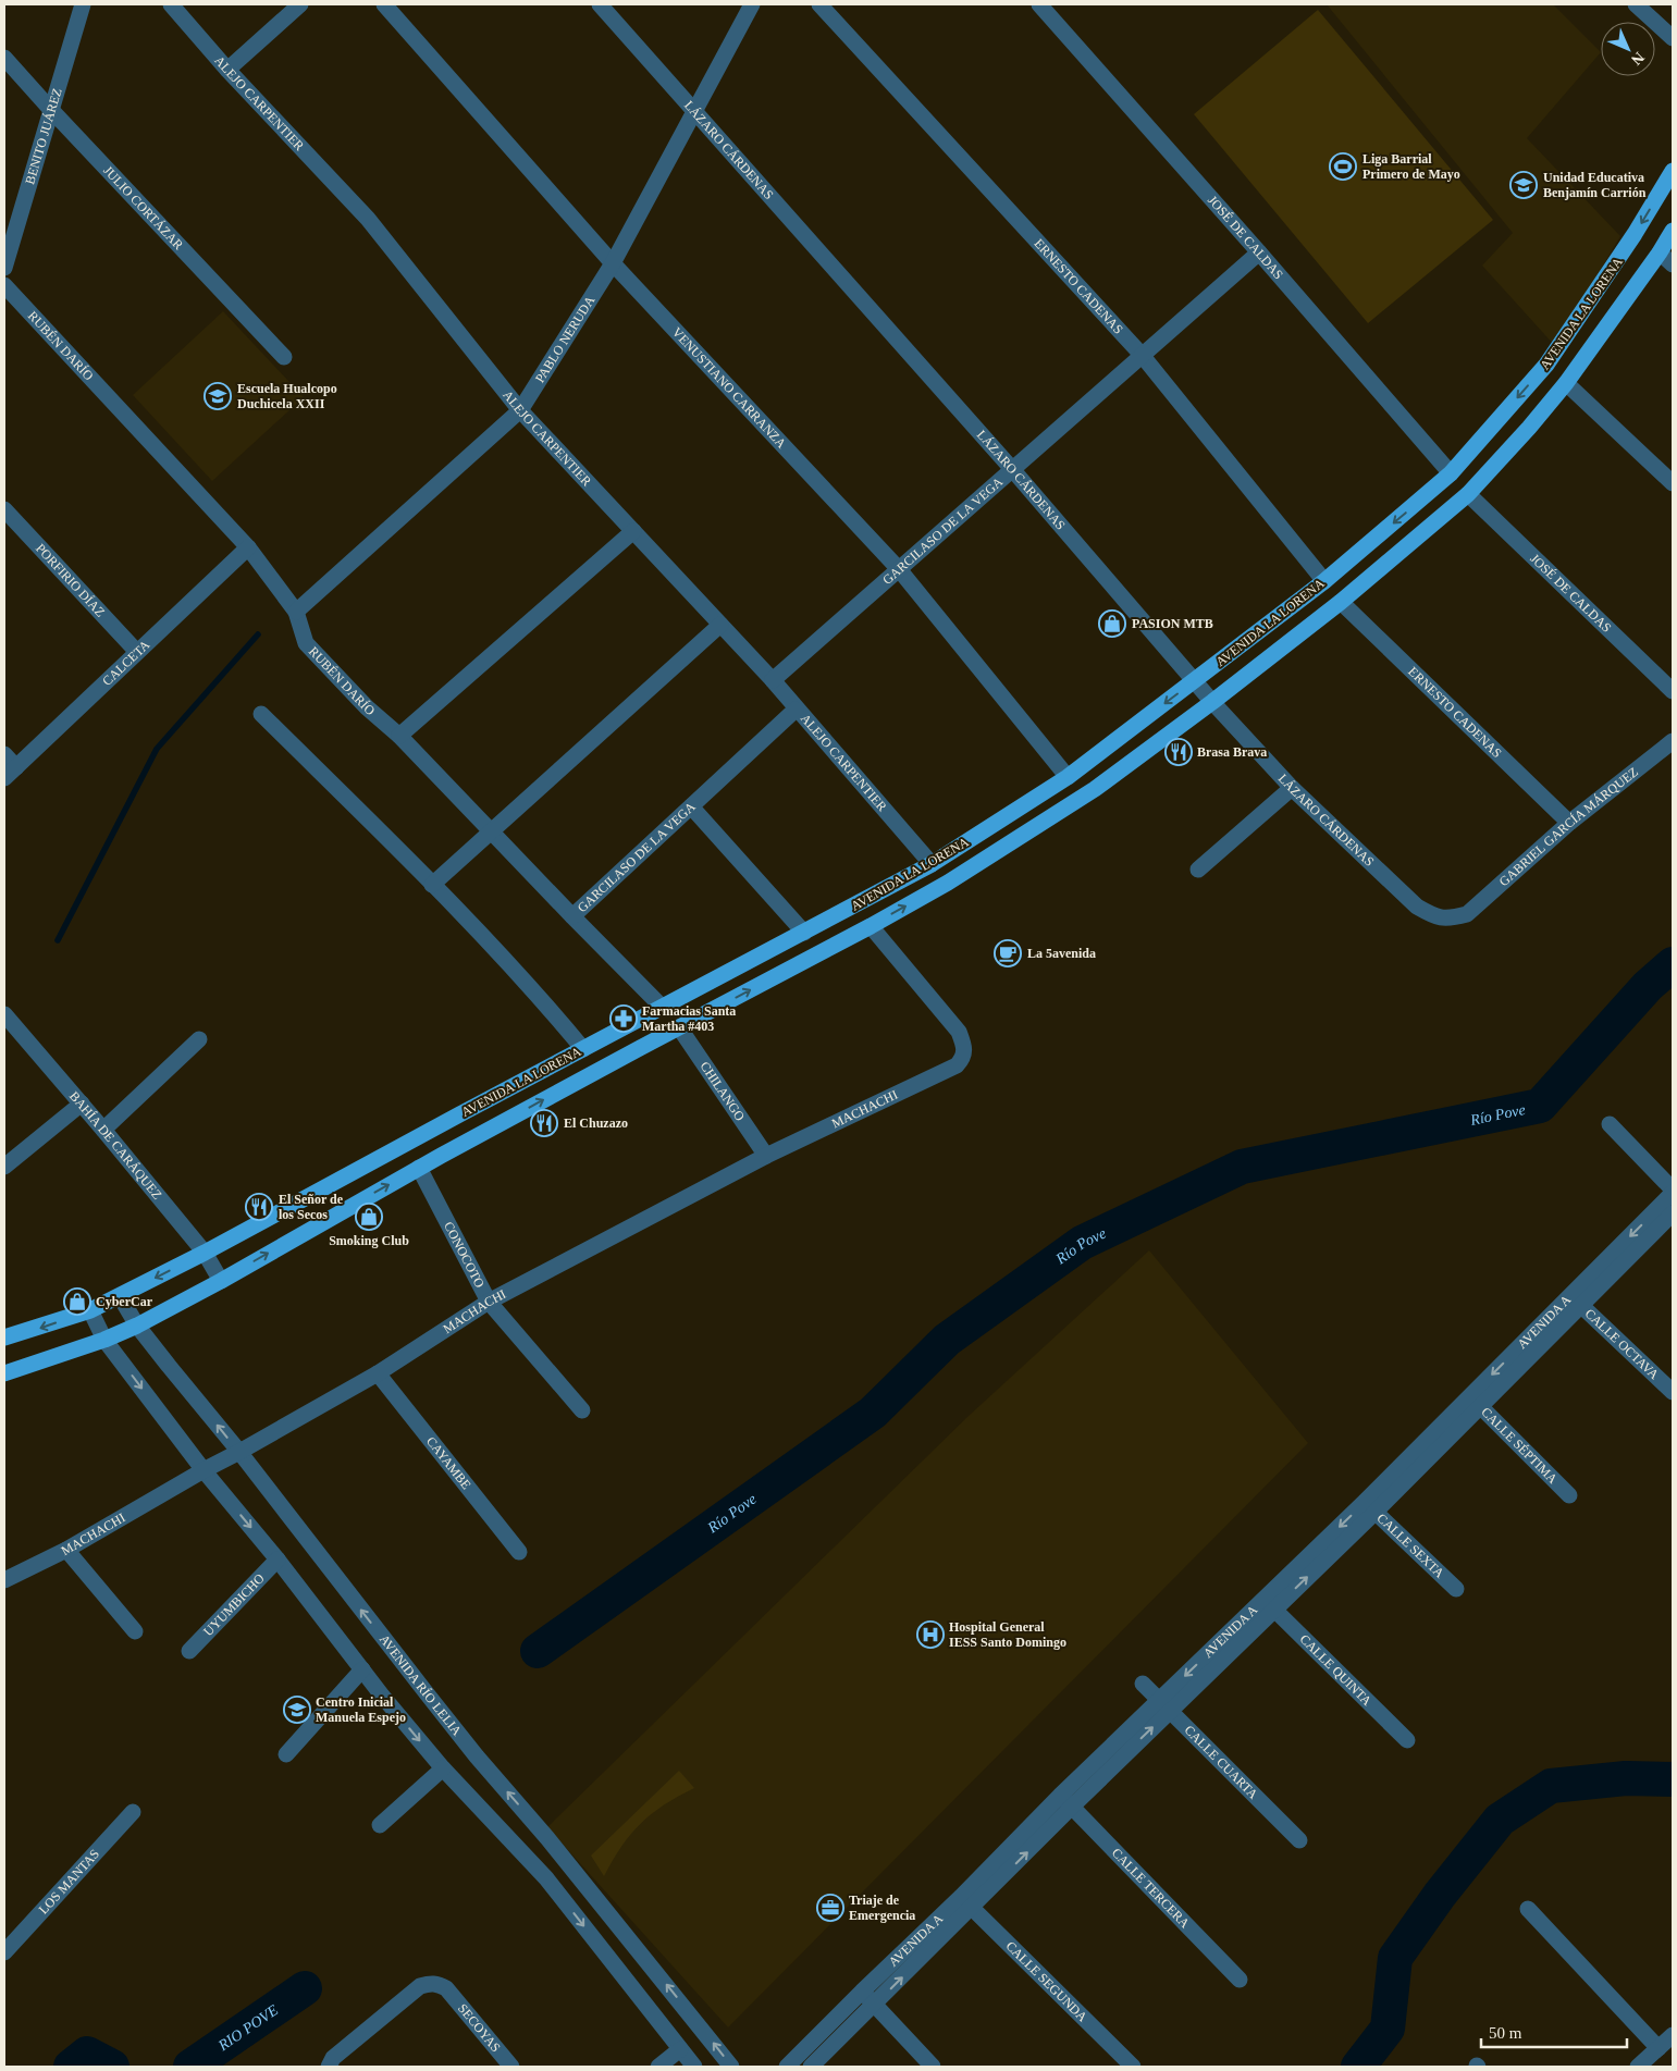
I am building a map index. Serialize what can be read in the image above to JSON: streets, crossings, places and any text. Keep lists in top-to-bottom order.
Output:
{
  "streets": {
    "main road": ["AVENIDA LA LORENA"],
    "street": [
      "ALEJO CARPENTIER",
      "BENITO JUÁREZ",
      "LÁZARO CÁRDENAS",
      "JULIO CORTÁZAR",
      "JOSÉ DE CALDAS",
      "ERNESTO CADENAS",
      "PABLO NERUDA",
      "RUBÉN DARÍO",
      "VENUSTIANO CARRANZA",
      "GARCILASO DE LA VEGA",
      "PORFIRIO DÍAZ",
      "CALCETA",
      "GABRIEL GARCÍA MÁRQUEZ",
      "CHILANGO",
      "MACHACHI",
      "BAHÍA DE CARÁQUEZ",
      "CONOCOTO",
      "AVENIDA A",
      "CALLE OCTAVA",
      "CALLE SÉPTIMA",
      "CAYAMBE",
      "CALLE SEXTA",
      "UYUMBICHO",
      "CALLE QUINTA",
      "AVENIDA RÍO LELIA",
      "CALLE CUARTA",
      "LOS MANTAS",
      "CALLE TERCERA",
      "CALLE SEGUNDA",
      "SECOYAS"
    ]
  },
  "crossings": [
    ["ALEJO CARPENTIER", "AVENIDA LA LORENA"],
    ["ALEJO CARPENTIER", "PABLO NERUDA"],
    ["ALEJO CARPENTIER", "GARCILASO DE LA VEGA"],
    ["BENITO JUÁREZ", "JULIO CORTÁZAR"],
    ["LÁZARO CÁRDENAS", "AVENIDA LA LORENA"],
    ["LÁZARO CÁRDENAS", "PABLO NERUDA"],
    ["LÁZARO CÁRDENAS", "GARCILASO DE LA VEGA"],
    ["LÁZARO CÁRDENAS", "GABRIEL GARCÍA MÁRQUEZ"],
    ["JOSÉ DE CALDAS", "AVENIDA LA LORENA"],
    ["JOSÉ DE CALDAS", "GARCILASO DE LA VEGA"],
    ["ERNESTO CADENAS", "AVENIDA LA LORENA"],
    ["ERNESTO CADENAS", "GARCILASO DE LA VEGA"],
    ["ERNESTO CADENAS", "GABRIEL GARCÍA MÁRQUEZ"],
    ["AVENIDA LA LORENA", "RUBÉN DARÍO"],
    ["AVENIDA LA LORENA", "VENUSTIANO CARRANZA"],
    ["AVENIDA LA LORENA", "CHILANGO"],
    ["AVENIDA LA LORENA", "MACHACHI"],
    ["AVENIDA LA LORENA", "BAHÍA DE CARÁQUEZ"],
    ["AVENIDA LA LORENA", "CONOCOTO"],
    ["AVENIDA LA LORENA", "AVENIDA RÍO LELIA"],
    ["PABLO NERUDA", "RUBÉN DARÍO"],
    ["PABLO NERUDA", "VENUSTIANO CARRANZA"],
    ["RUBÉN DARÍO", "GARCILASO DE LA VEGA"],
    ["RUBÉN DARÍO", "CALCETA"],
    ["VENUSTIANO CARRANZA", "GARCILASO DE LA VEGA"],
    ["PORFIRIO DÍAZ", "CALCETA"],
    ["CHILANGO", "MACHACHI"],
    ["MACHACHI", "CONOCOTO"],
    ["MACHACHI", "CAYAMBE"],
    ["MACHACHI", "AVENIDA RÍO LELIA"],
    ["AVENIDA A", "CALLE OCTAVA"],
    ["AVENIDA A", "CALLE SÉPTIMA"],
    ["AVENIDA A", "CALLE SEXTA"],
    ["AVENIDA A", "CALLE QUINTA"],
    ["AVENIDA A", "CALLE CUARTA"],
    ["AVENIDA A", "CALLE TERCERA"],
    ["AVENIDA A", "CALLE SEGUNDA"]
  ],
  "water": ["Río Pove", "RIO POVE"],
  "places": {
    "sports": ["Liga Barrial Primero de Mayo"],
    "school or university": ["Unidad Educativa Benjamín Carrión", "Escuela Hualcopo Duchicela XXII", "Centro Inicial Manuela Espejo"],
    "shop": ["PASION MTB", "Smoking Club", "CyberCar"],
    "restaurant": ["Brasa Brava", "El Chuzazo", "El Señor de los Secos"],
    "cafe": ["La 5avenida"],
    "pharmacy": ["Farmacias Santa Martha #403"],
    "hospital": ["Hospital General IESS Santo Domingo"],
    "office": ["Triaje de Emergencia"]
  },
  "scale_bar": "50 m",
  "north": "bottom right"
}
